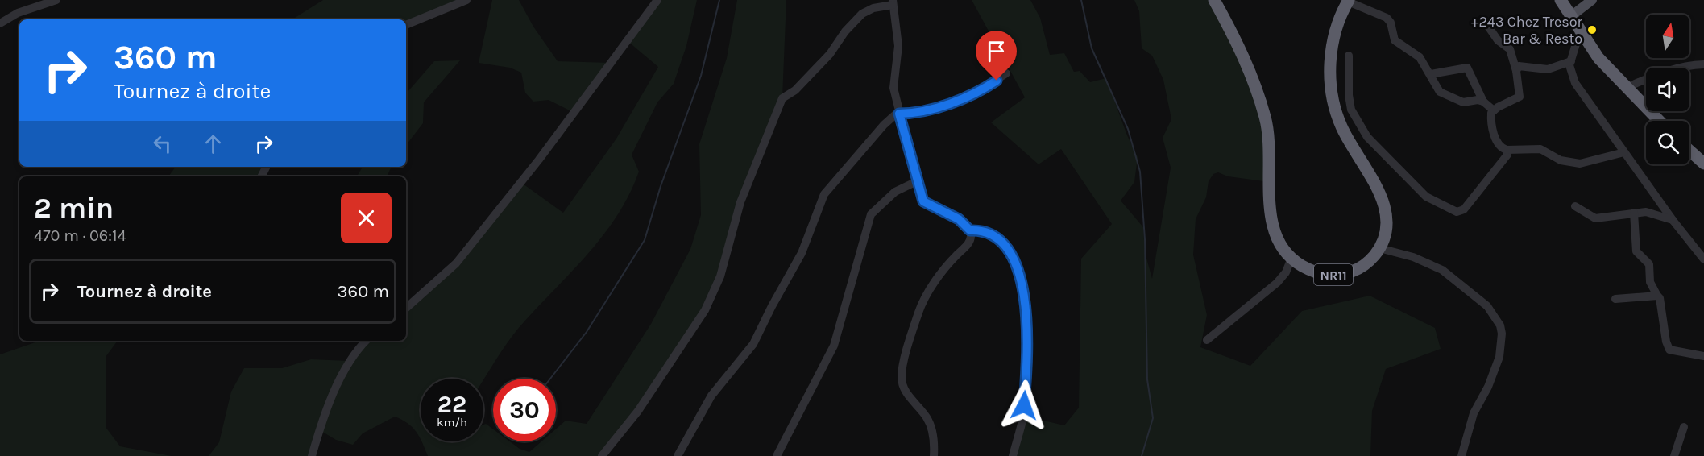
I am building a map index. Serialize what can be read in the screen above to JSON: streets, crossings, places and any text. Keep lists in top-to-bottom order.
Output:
{
  "streets": {
    "highway": ["NR11"]
  },
  "places": ["+243 Chez Tresor Bar & Resto"],
  "north": "top",
  "page": {
    "turn": ["360 m", "Tournez à droite"],
    "heading": ["2 min", "470 m · 06:14"],
    "list": [
      {
        "name": "Tournez à droite",
        "value": "360 m"
      }
    ],
    "speed": "22 km/h",
    "limit": "30"
  }
}
